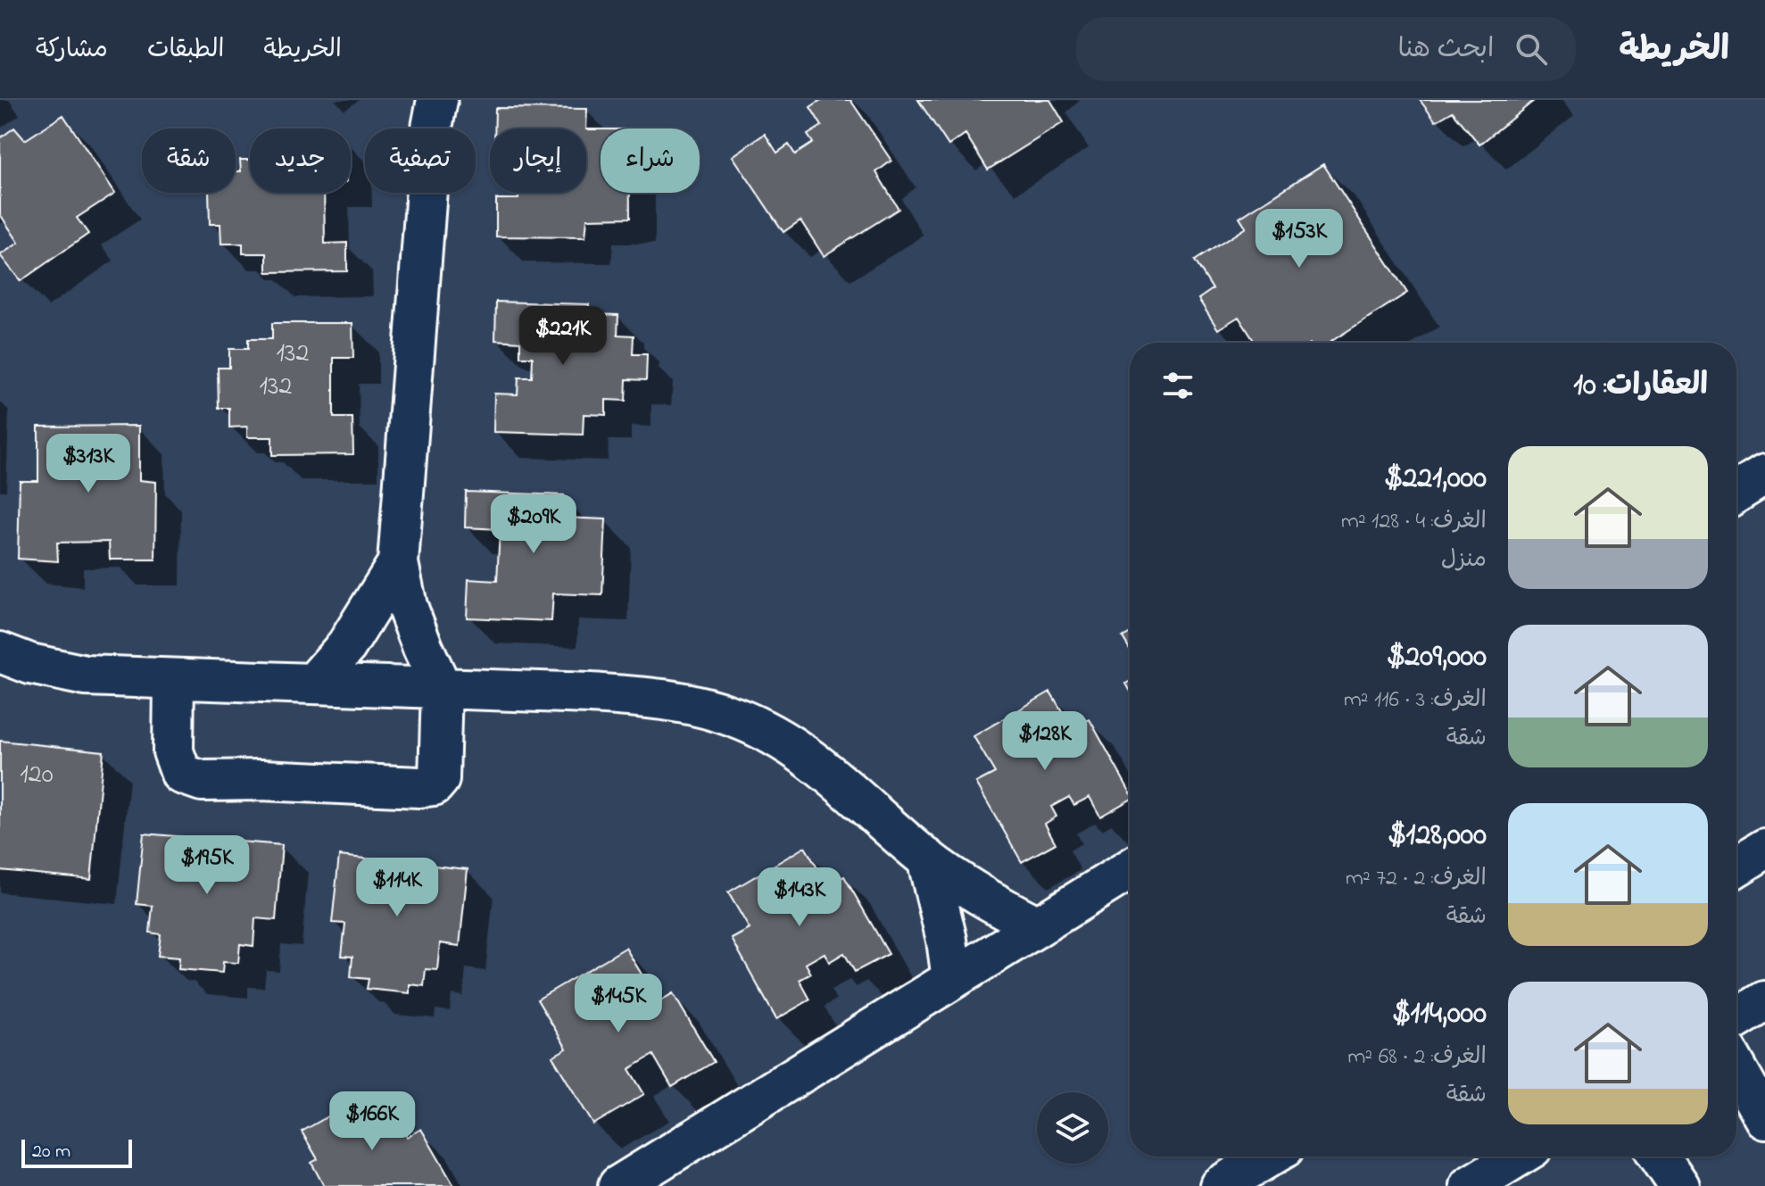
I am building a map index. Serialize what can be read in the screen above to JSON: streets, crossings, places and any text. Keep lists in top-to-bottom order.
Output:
{
  "house_numbers": ["132", "132", "120"],
  "scale_bar": "20 m",
  "page": {
    "header": "الخريطة",
    "search": "ابحث هنا",
    "nav": ["الخريطة", "الطبقات", "مشاركة"],
    "chip": [
      "شراء",
      "إيجار",
      "تصفية",
      "جديد",
      "شقة"
    ],
    "price": [
      "$153K",
      "$221K",
      "$313K",
      "$209K",
      "$128K",
      "$195K",
      "$114K",
      "$143K",
      "$145K",
      "$166K"
    ],
    "heading": "العقارات: 10",
    "list": [
      {
        "name": "$221,000",
        "note": "الغرف: 4 · 128 m² · منزل"
      },
      {
        "name": "$209,000",
        "note": "الغرف: 3 · 116 m² · شقة"
      },
      {
        "name": "$128,000",
        "note": "الغرف: 2 · 72 m² · شقة"
      },
      {
        "name": "$114,000",
        "note": "الغرف: 2 · 68 m² · شقة"
      }
    ],
    "scale": "20 m"
  }
}
